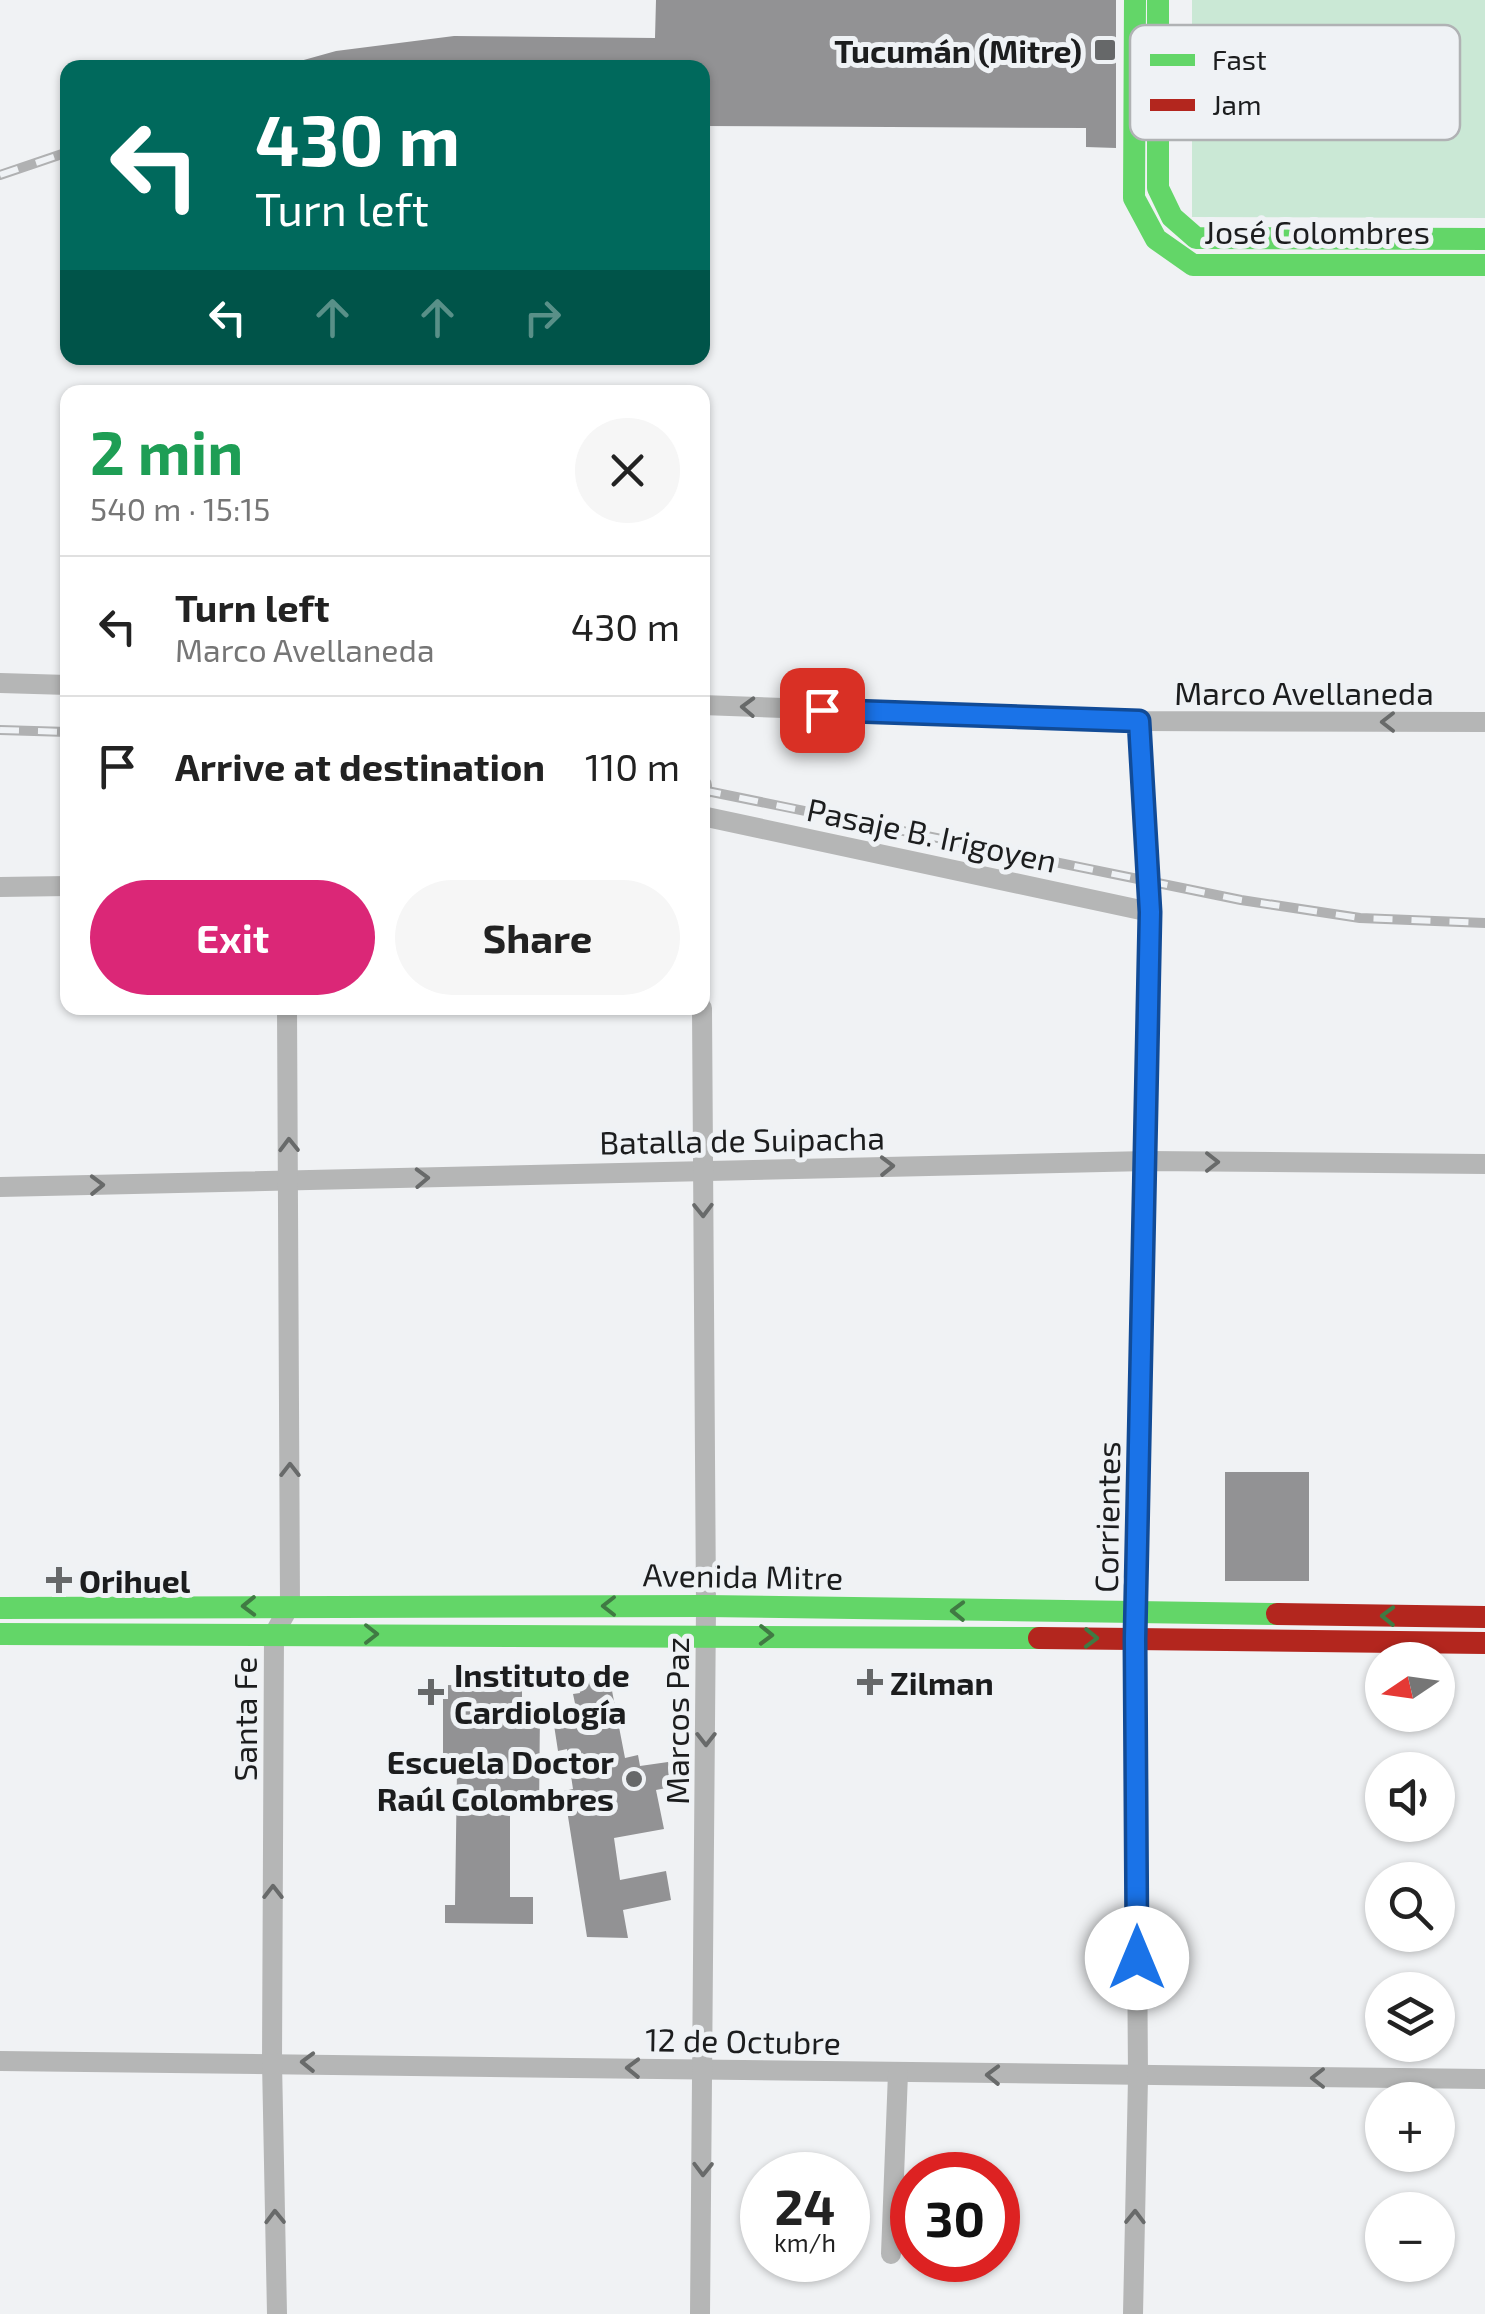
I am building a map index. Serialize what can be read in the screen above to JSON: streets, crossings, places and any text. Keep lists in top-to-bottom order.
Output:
{
  "streets": {
    "main road": ["José Colombres", "Avenida Mitre"],
    "street": [
      "Marco Avellaneda",
      "Pasaje B. Irigoyen",
      "Batalla de Suipacha",
      "Corrientes",
      "Santa Fe",
      "Marcos Paz",
      "12 de Octubre"
    ]
  },
  "crossings": [
    ["Marco Avellaneda", "Corrientes"],
    ["Pasaje B. Irigoyen", "Corrientes"],
    ["Batalla de Suipacha", "Corrientes"],
    ["Batalla de Suipacha", "Santa Fe"],
    ["Batalla de Suipacha", "Marcos Paz"],
    ["Corrientes", "Avenida Mitre"],
    ["Corrientes", "12 de Octubre"],
    ["Avenida Mitre", "Santa Fe"],
    ["Avenida Mitre", "Marcos Paz"],
    ["Santa Fe", "12 de Octubre"],
    ["Marcos Paz", "12 de Octubre"]
  ],
  "one_way": [
    "Marco Avellaneda",
    "Batalla de Suipacha",
    "Santa Fe",
    "Marcos Paz",
    "12 de Octubre"
  ],
  "places": {
    "transit": ["Tucumán (Mitre)"],
    "health": ["Orihuel", "Zilman", "Instituto de Cardiología"],
    "other": ["Escuela Doctor Raúl Colombres"]
  },
  "legend": ["Fast", "Jam"],
  "north": "left",
  "page": {
    "turn": ["430 m", "Turn left"],
    "heading": ["2 min", "540 m · 15:15"],
    "list": [
      {
        "name": "Turn left",
        "note": "Marco Avellaneda",
        "value": "430 m"
      },
      {
        "name": "Arrive at destination",
        "value": "110 m"
      }
    ],
    "buttons": ["Exit", "Share"],
    "map_buttons": ["+", "−"],
    "speed": "24 km/h",
    "limit": "30"
  }
}
